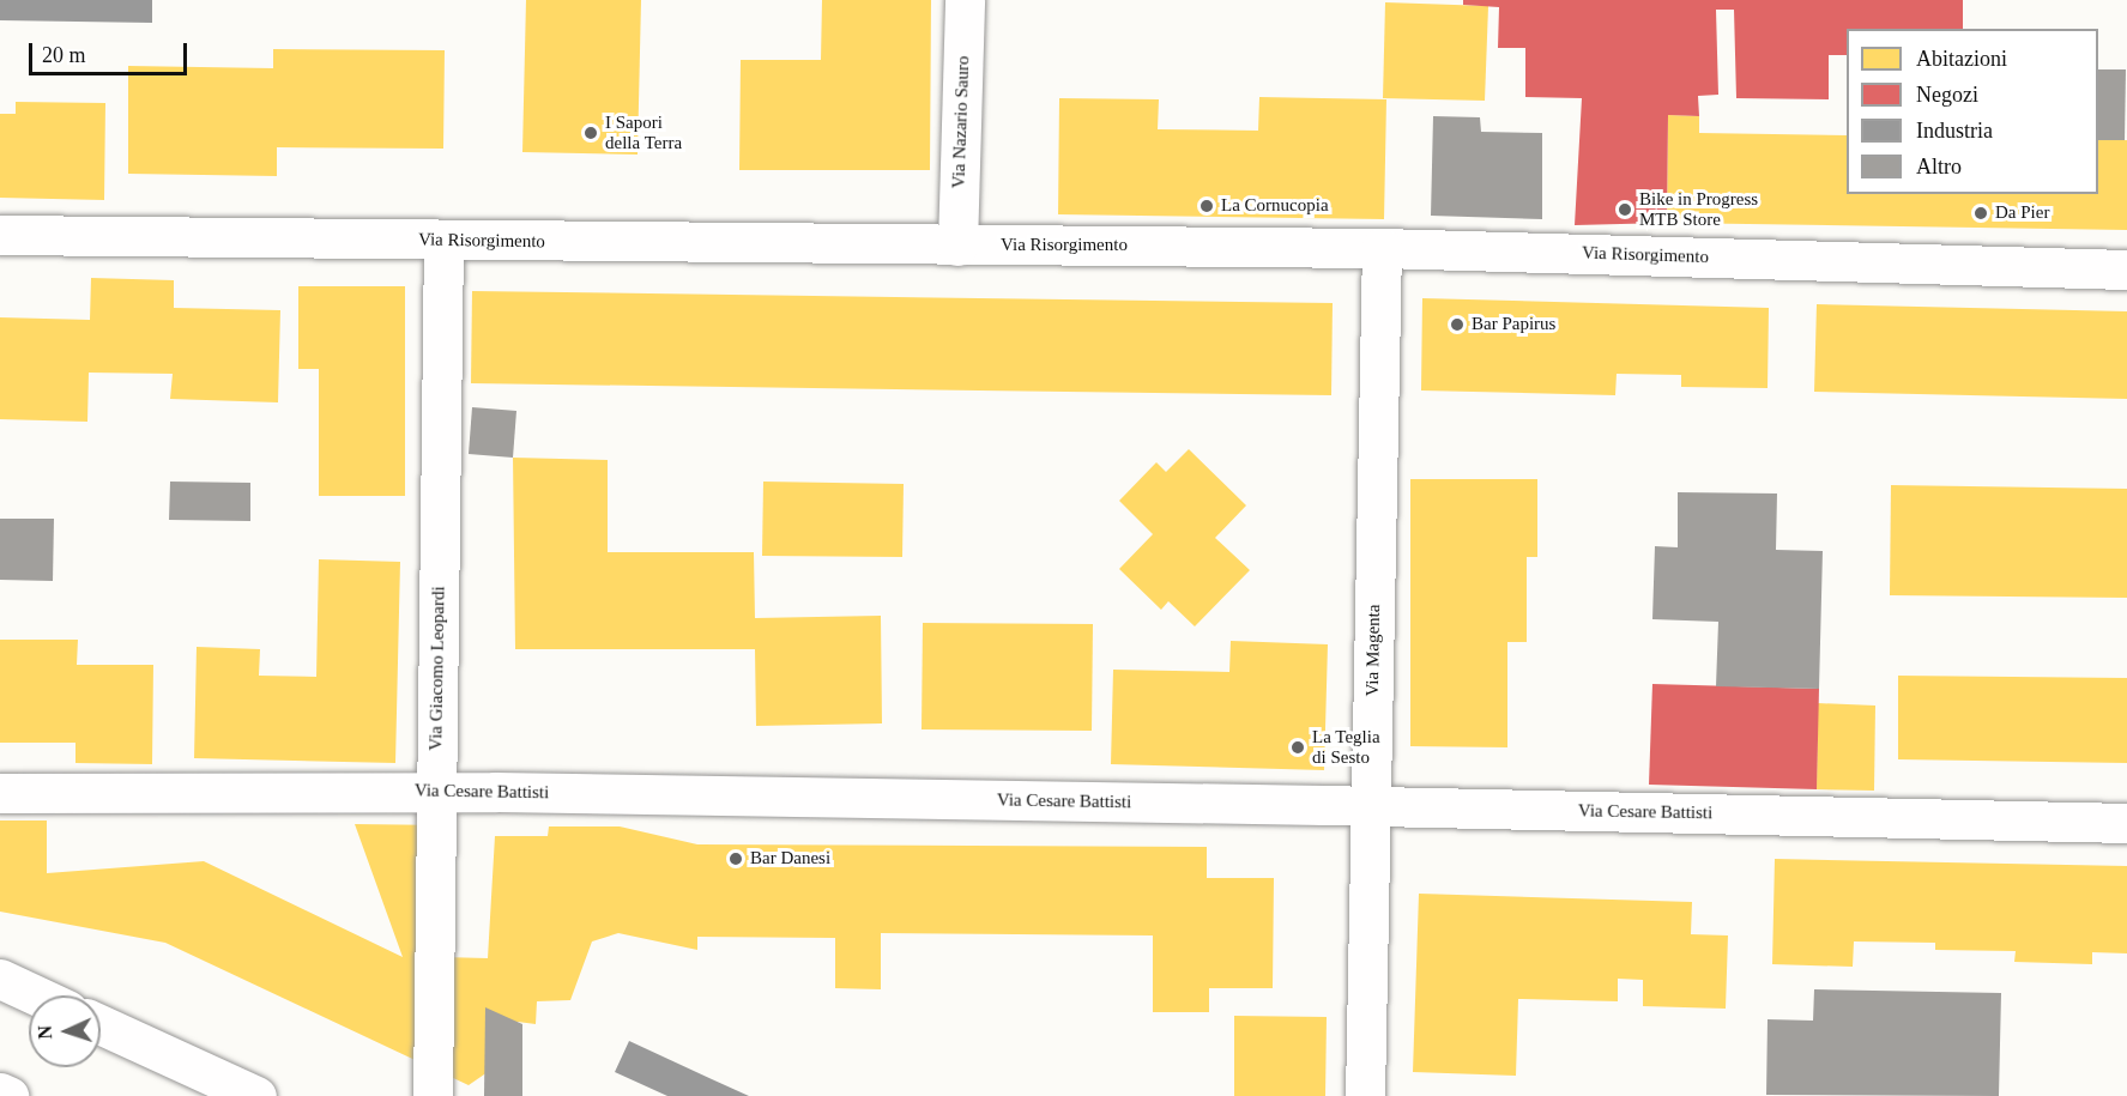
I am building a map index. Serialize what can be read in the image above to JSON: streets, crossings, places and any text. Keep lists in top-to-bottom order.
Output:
{
  "streets": {
    "street": [
      "Via Nazario Sauro",
      "Via Risorgimento",
      "Via Magenta",
      "Via Giacomo Leopardi",
      "Via Cesare Battisti"
    ]
  },
  "crossings": [
    ["Via Nazario Sauro", "Via Risorgimento"],
    ["Via Risorgimento", "Via Magenta"],
    ["Via Risorgimento", "Via Giacomo Leopardi"],
    ["Via Magenta", "Via Cesare Battisti"],
    ["Via Giacomo Leopardi", "Via Cesare Battisti"]
  ],
  "places": [
    "I Sapori della Terra",
    "La Cornucopia",
    "Bike in Progress MTB Store",
    "Da Pier",
    "Bar Papirus",
    "La Teglia di Sesto",
    "Bar Danesi"
  ],
  "legend": [
    "Abitazioni",
    "Negozi",
    "Industria",
    "Altro"
  ],
  "scale_bar": "20 m",
  "north": "left"
}
